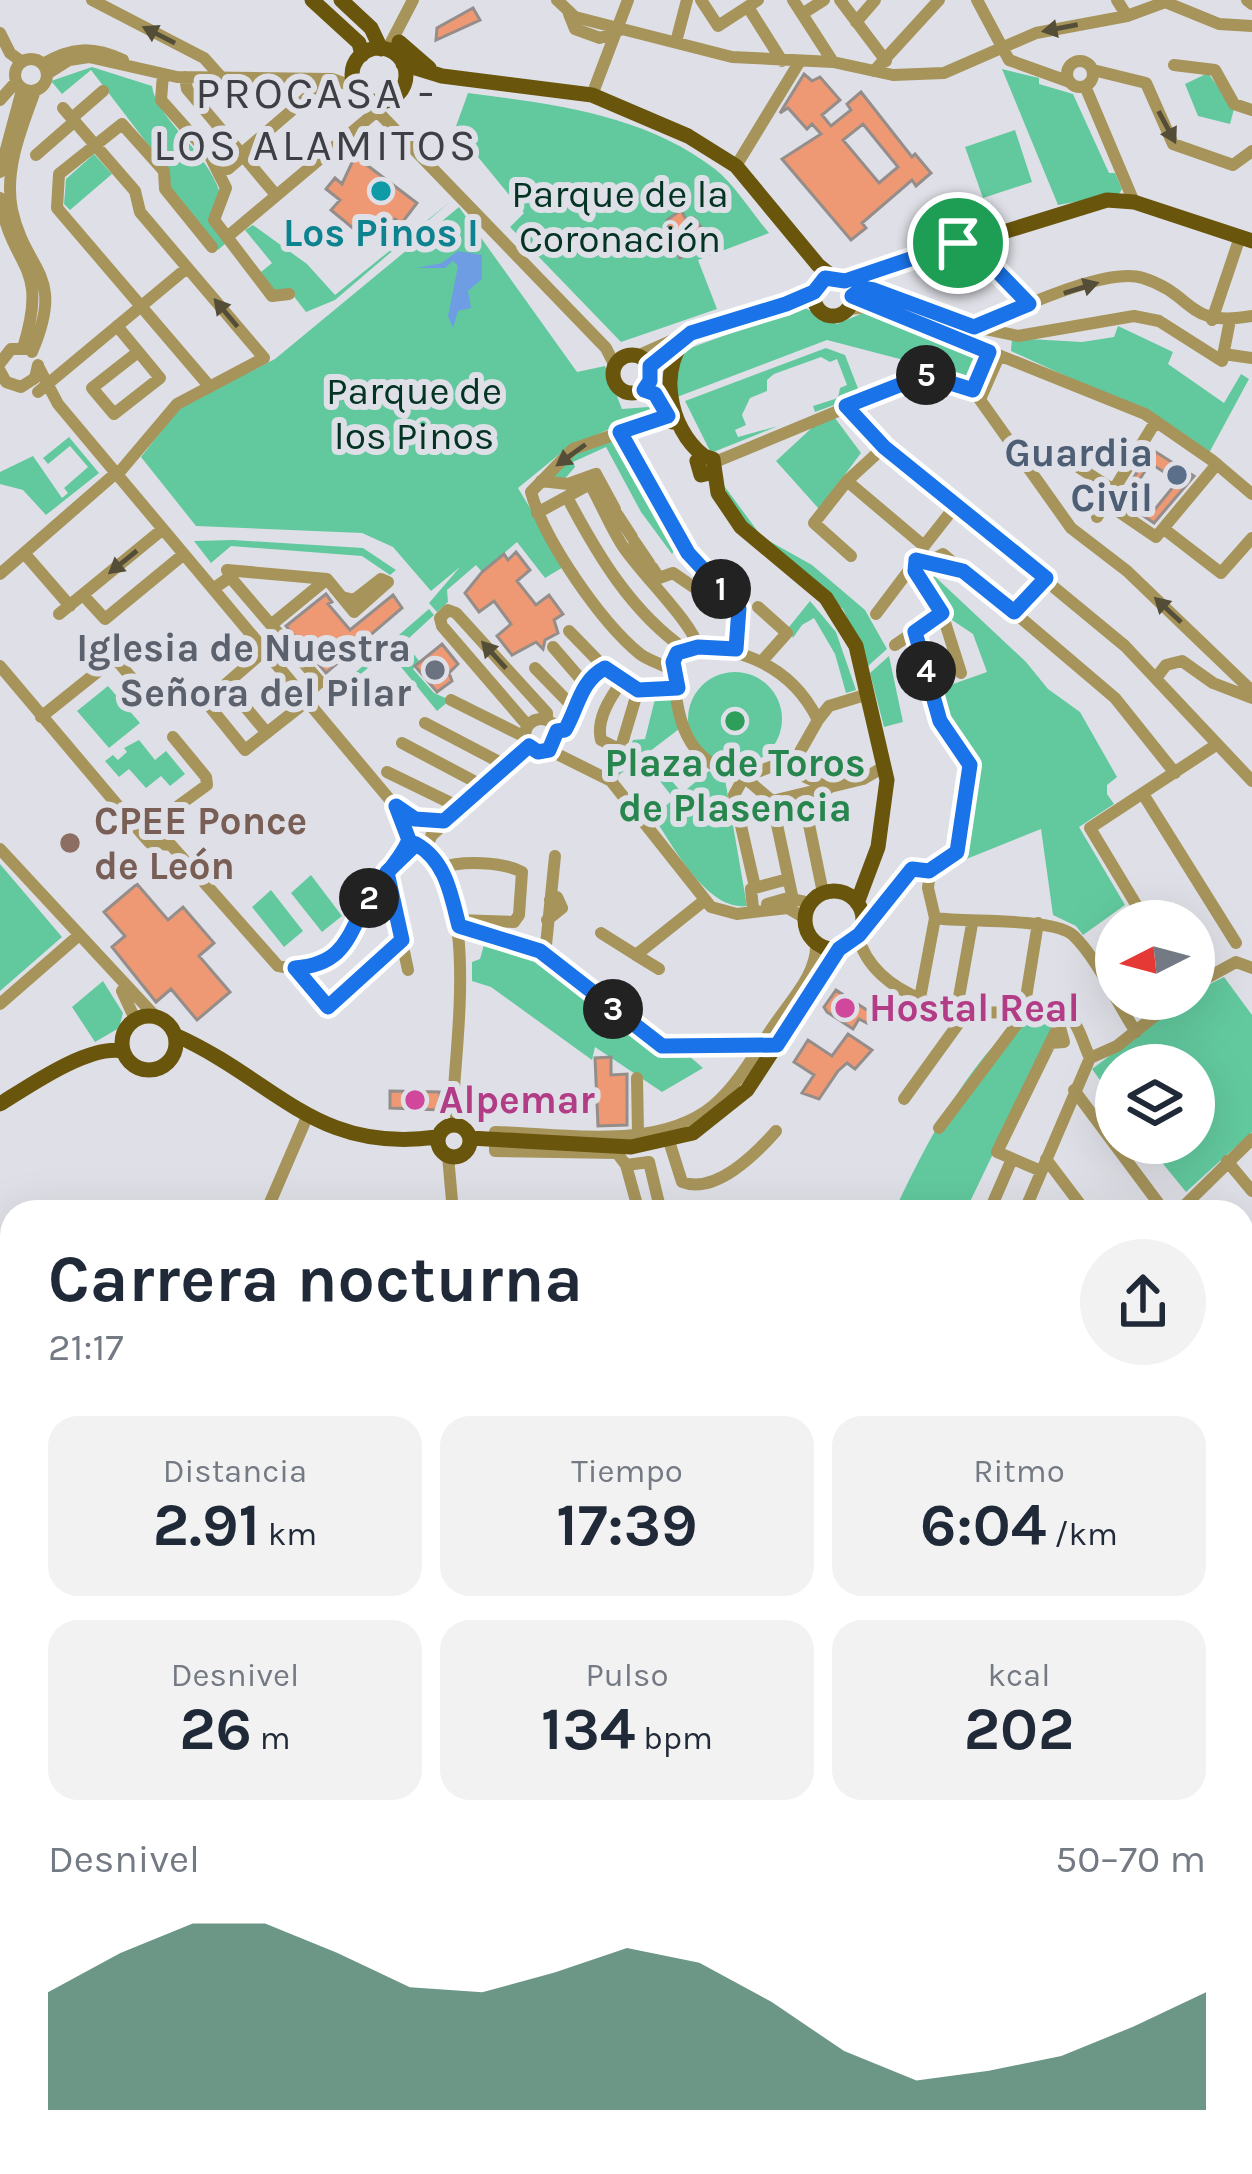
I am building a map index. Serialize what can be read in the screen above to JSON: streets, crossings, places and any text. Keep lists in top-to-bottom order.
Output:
{
  "districts": ["PROCASA - LOS ALAMITOS"],
  "parks": ["Parque de la Coronación", "Parque de los Pinos"],
  "places": [
    "Los Pinos I",
    "Guardia Civil",
    "Iglesia de Nuestra Señora del Pilar",
    "Plaza de Toros de Plasencia",
    "CPEE Ponce de León",
    "Hostal Real",
    "Alpemar"
  ],
  "north": "left",
  "page": {
    "pins": [
      "5",
      "1",
      "4",
      "2",
      "3"
    ],
    "heading": ["Carrera nocturna", "21:17"],
    "stats": [
      ["Distancia", "2.91 km"],
      ["Tiempo", "17:39"],
      ["Ritmo", "6:04 /km"],
      ["Desnivel", "26 m"],
      ["Pulso", "134 bpm"],
      ["kcal", "202"]
    ],
    "chart": ["Desnivel", "50–70 m"]
  }
}
